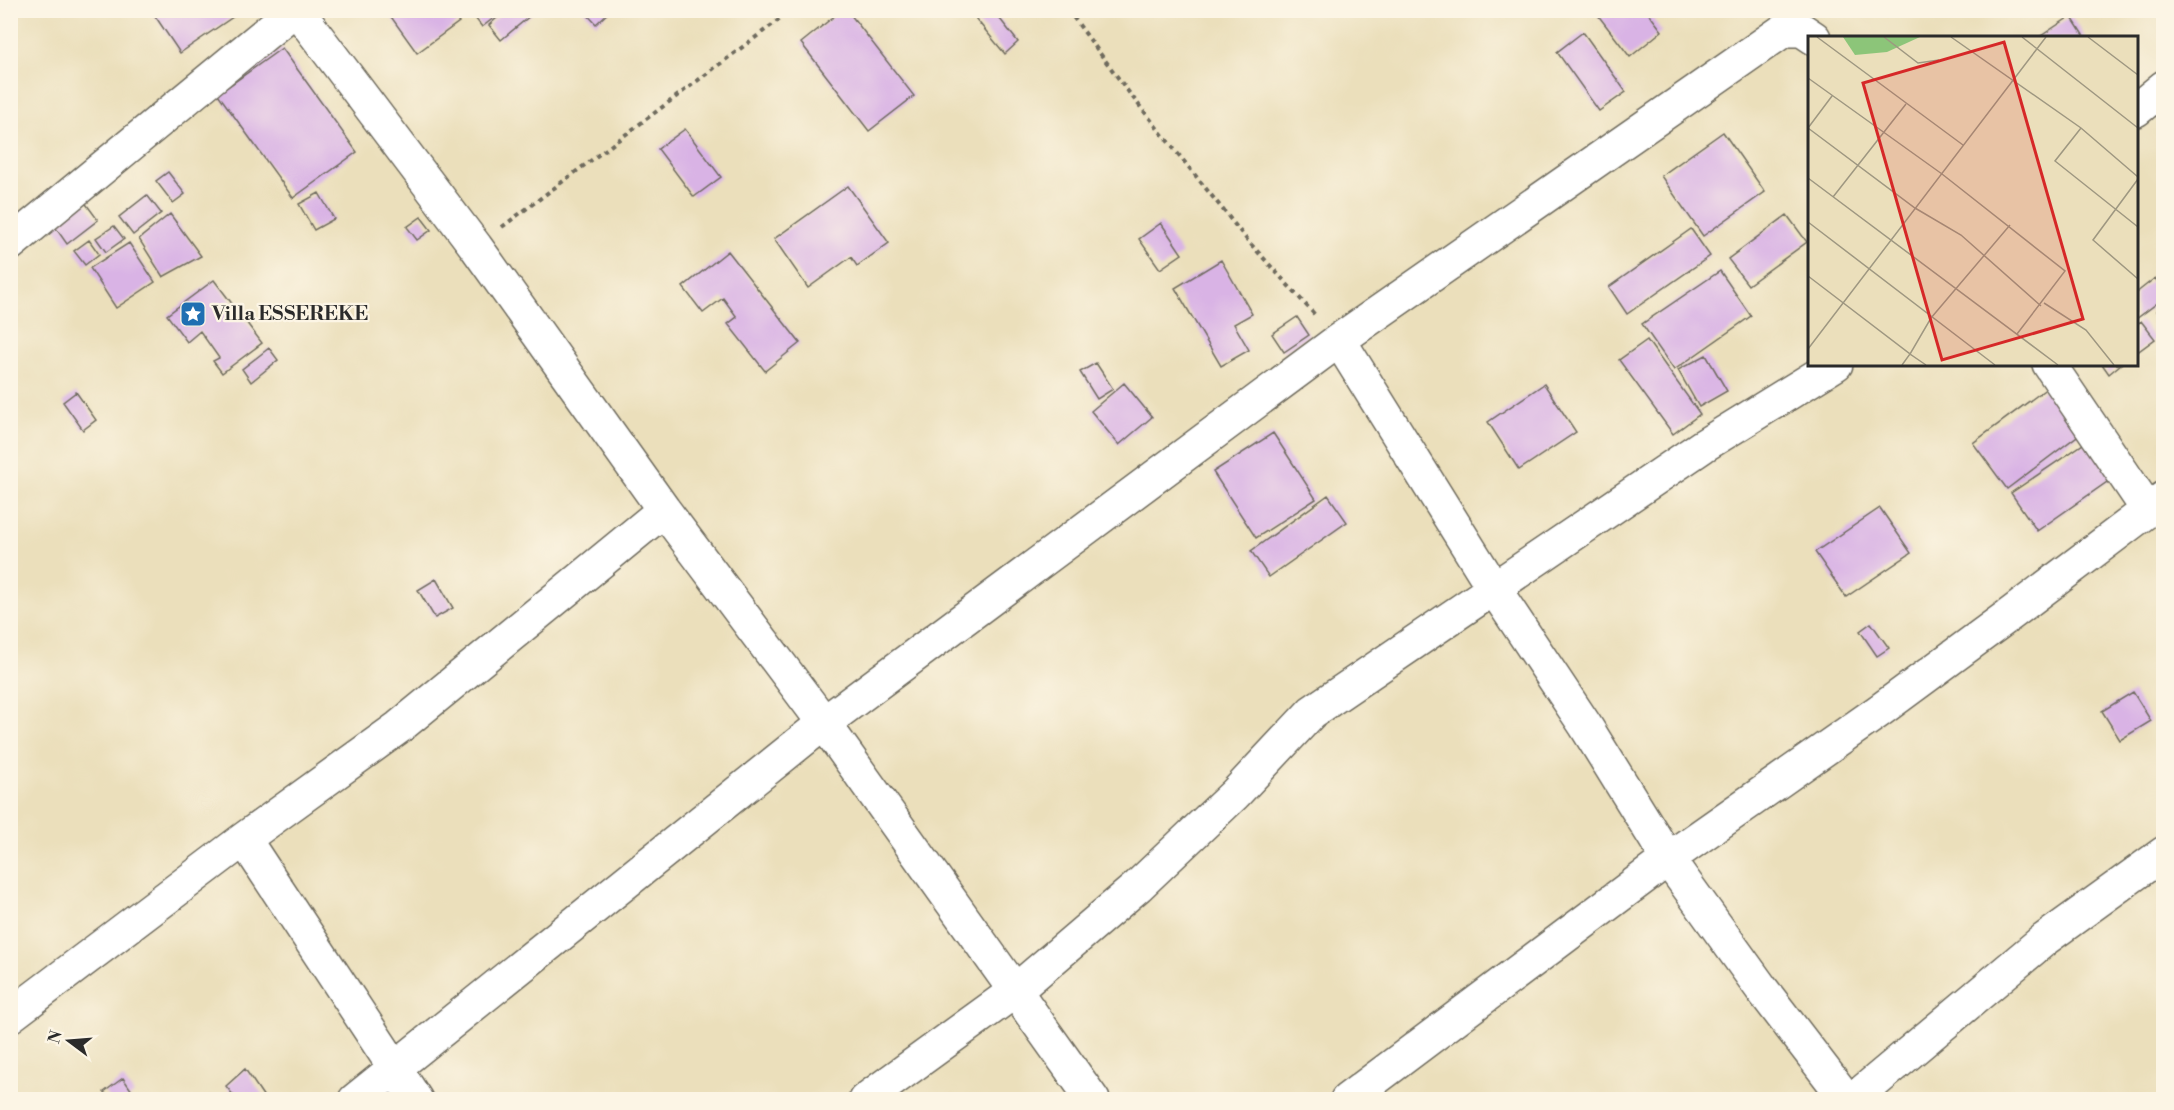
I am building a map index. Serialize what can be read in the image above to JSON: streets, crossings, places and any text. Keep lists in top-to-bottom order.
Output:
{
  "places": {
    "place": ["Villa ESSEREKE"]
  },
  "north": "left"
}
